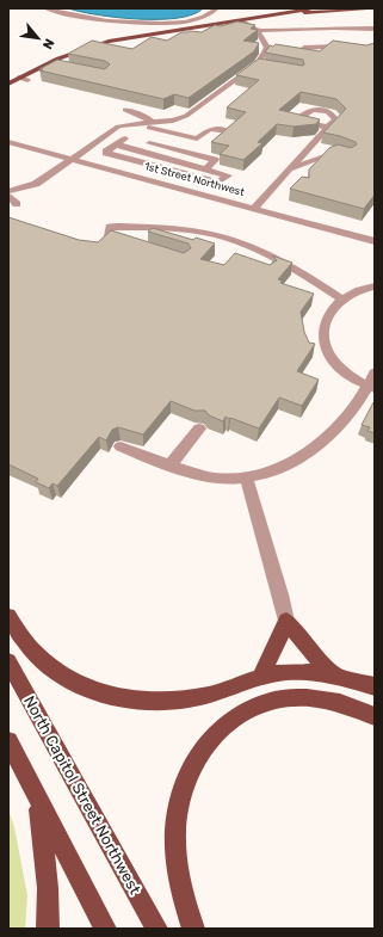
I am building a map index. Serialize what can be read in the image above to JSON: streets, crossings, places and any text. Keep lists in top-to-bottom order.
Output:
{
  "streets": {
    "main road": ["North Capitol Street Northwest"],
    "street": ["1st Street Northwest"]
  },
  "north": "bottom right"
}
